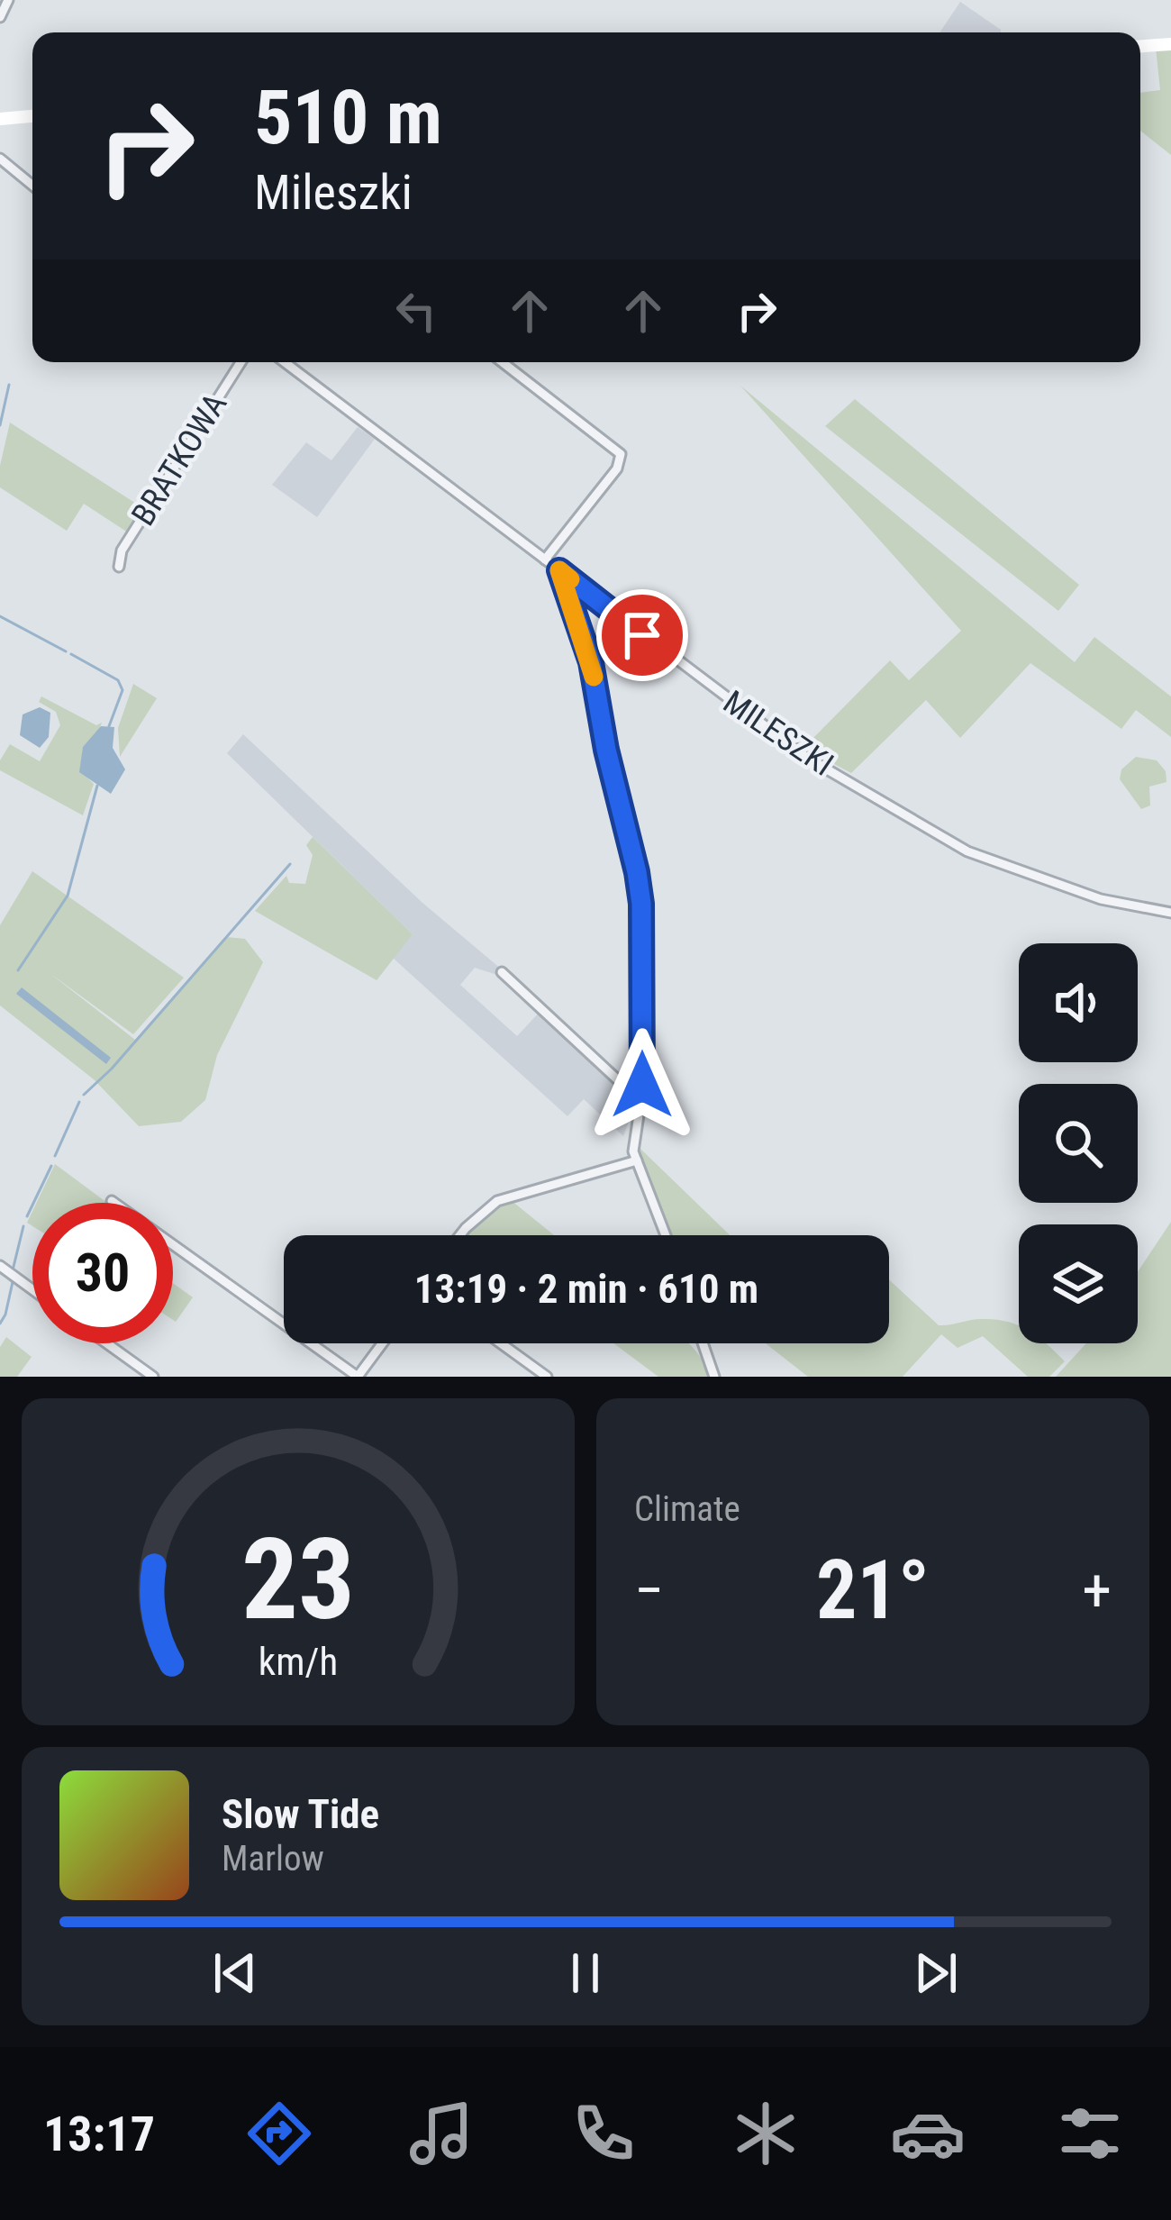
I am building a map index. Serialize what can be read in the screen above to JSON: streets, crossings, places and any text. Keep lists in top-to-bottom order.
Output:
{
  "streets": {
    "street": ["BRATKOWA", "MILESZKI"]
  },
  "page": {
    "turn": ["510 m", "Mileszki"],
    "limit": "30",
    "trip": "13:19 · 2 min · 610 m",
    "tile": "Climate",
    "heat": ["−", "21°", "+"],
    "song": ["Slow Tide", "Marlow"],
    "tabs": "13:17",
    "gauge": ["23", "km/h"]
  }
}
